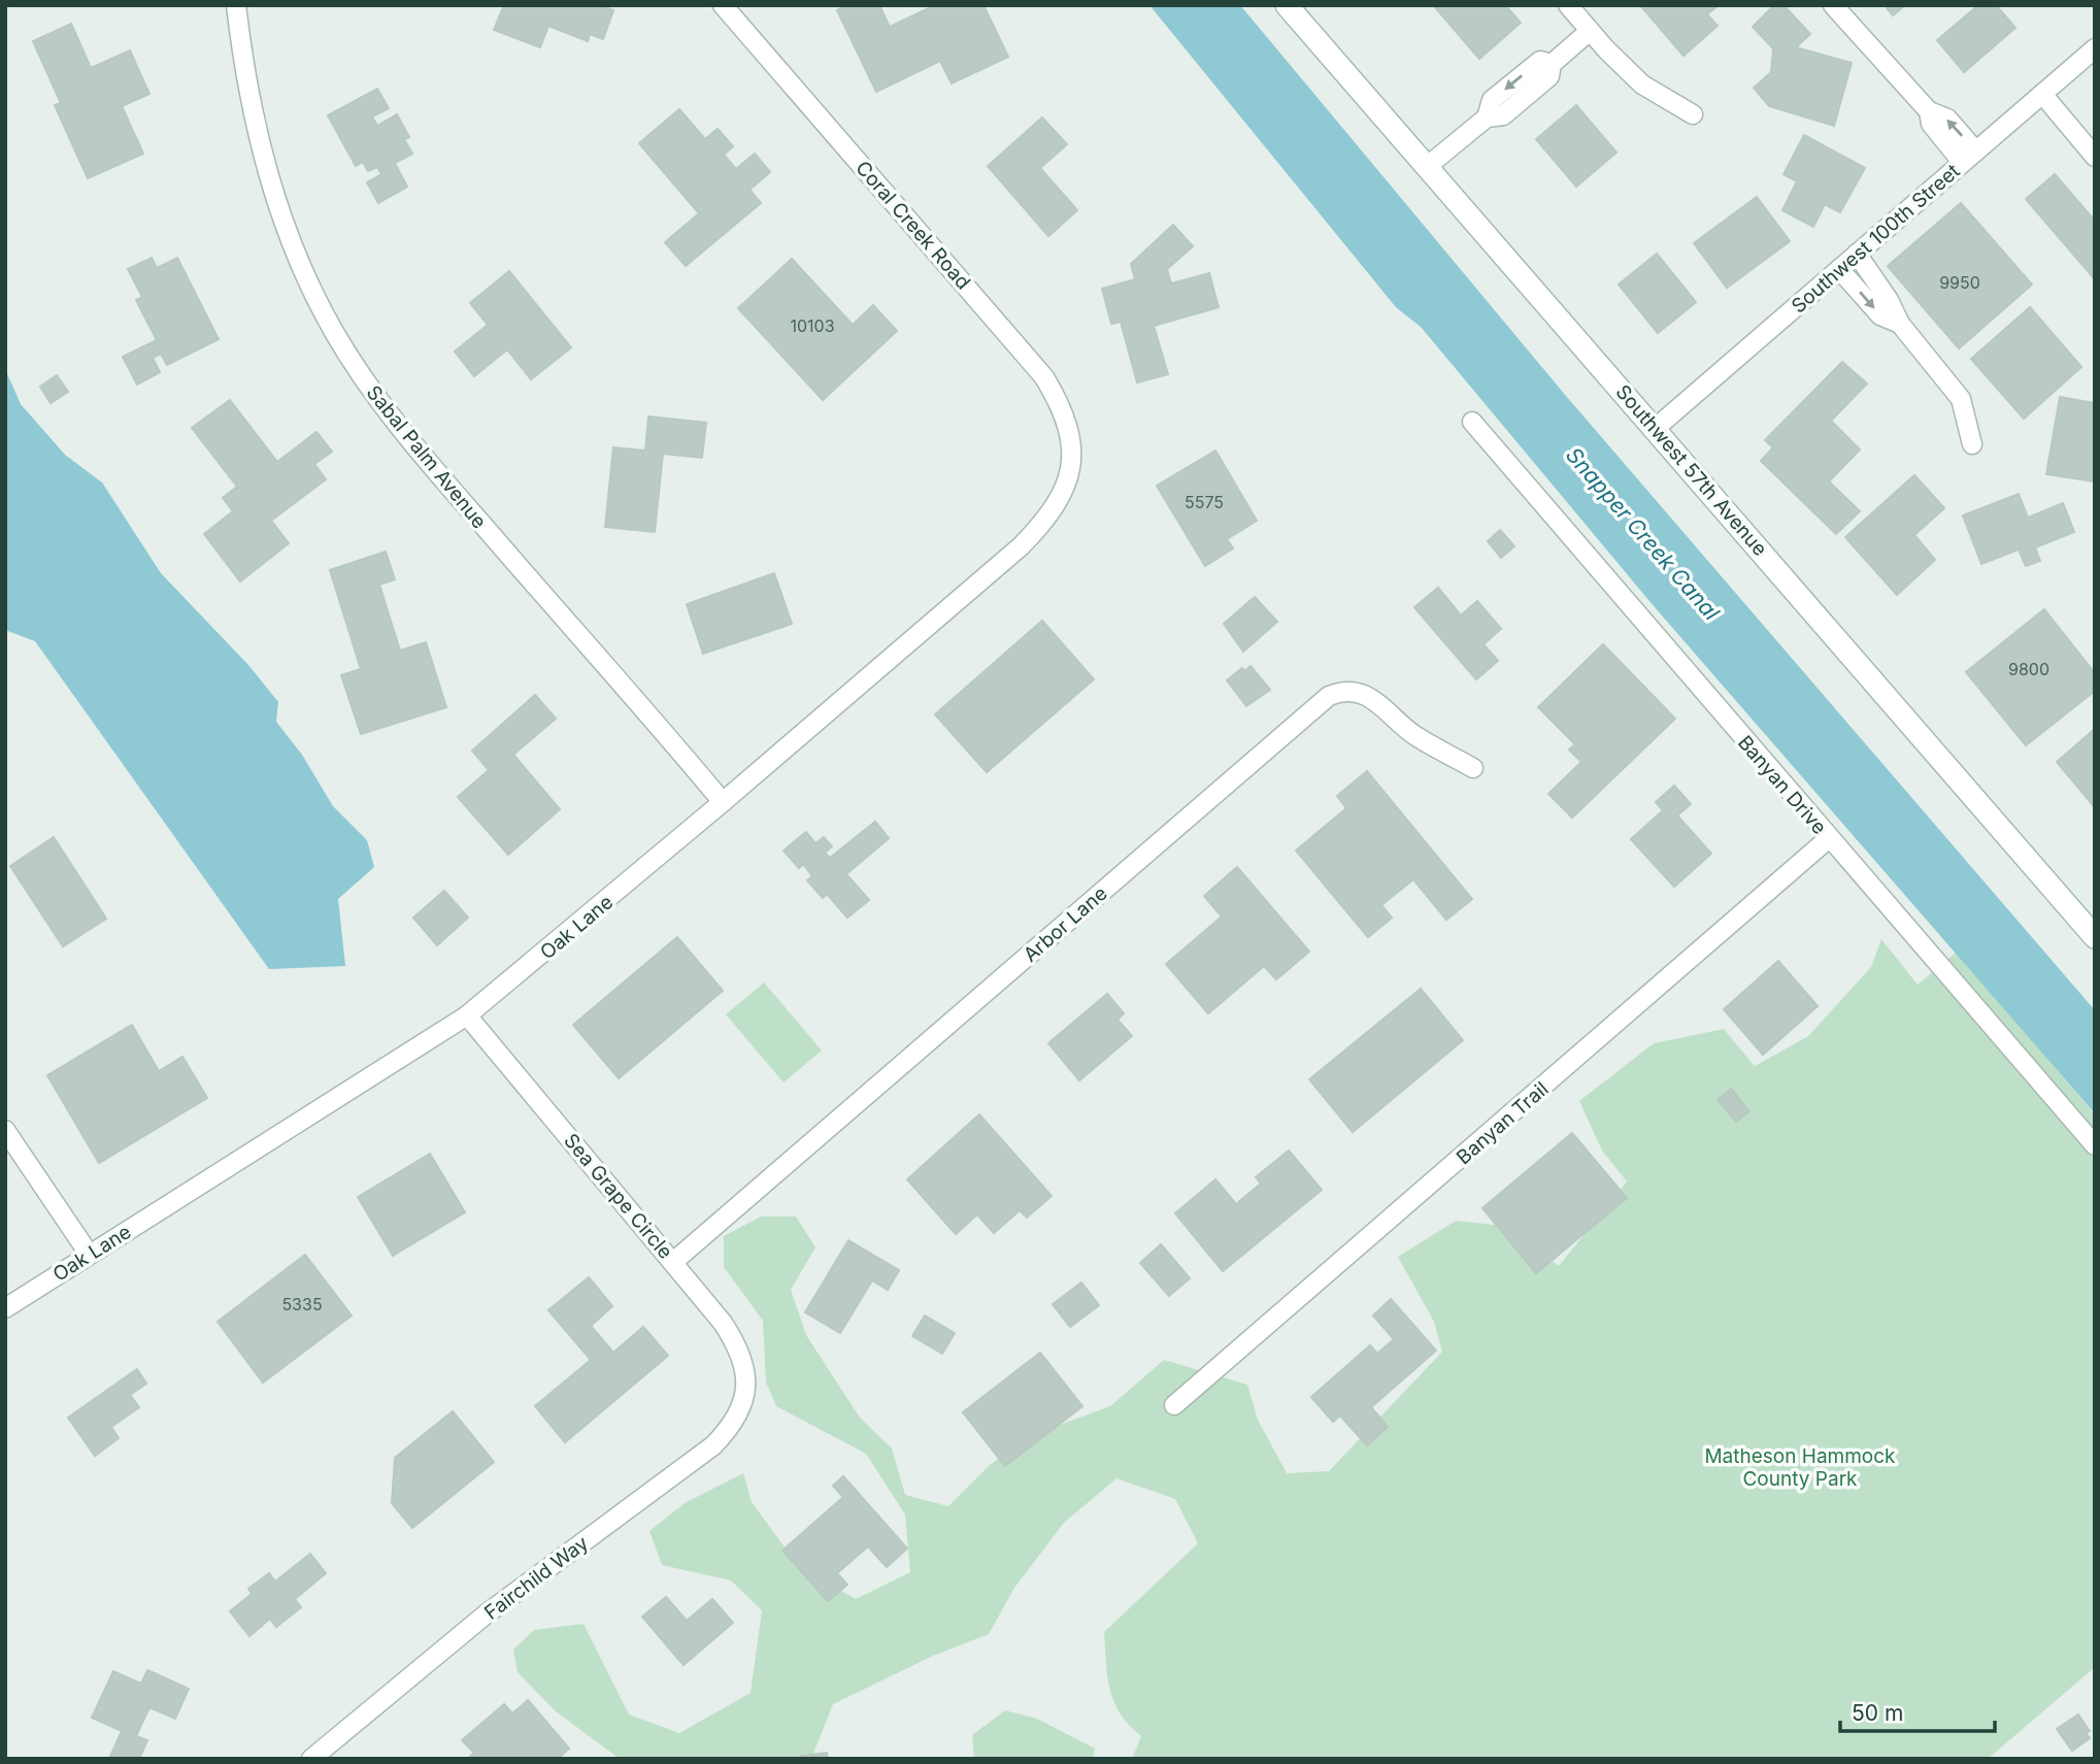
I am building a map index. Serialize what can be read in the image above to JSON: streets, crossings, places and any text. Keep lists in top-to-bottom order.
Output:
{
  "streets": {
    "main road": ["Southwest 57th Avenue"],
    "street": [
      "Coral Creek Road",
      "Southwest 100th Street",
      "Sabal Palm Avenue",
      "Banyan Drive",
      "Arbor Lane",
      "Oak Lane",
      "Banyan Trail",
      "Sea Grape Circle",
      "Fairchild Way"
    ]
  },
  "crossings": [
    ["Coral Creek Road", "Oak Lane"],
    ["Southwest 100th Street", "Southwest 57th Avenue"],
    ["Sabal Palm Avenue", "Oak Lane"],
    ["Banyan Drive", "Banyan Trail"],
    ["Arbor Lane", "Sea Grape Circle"],
    ["Oak Lane", "Sea Grape Circle"],
    ["Sea Grape Circle", "Fairchild Way"]
  ],
  "water": ["Snapper Creek Canal"],
  "parks": ["Matheson Hammock County Park"],
  "house_numbers": [
    "9950",
    "10103",
    "5575",
    "9800",
    "5335"
  ],
  "scale_bar": "50 m"
}
